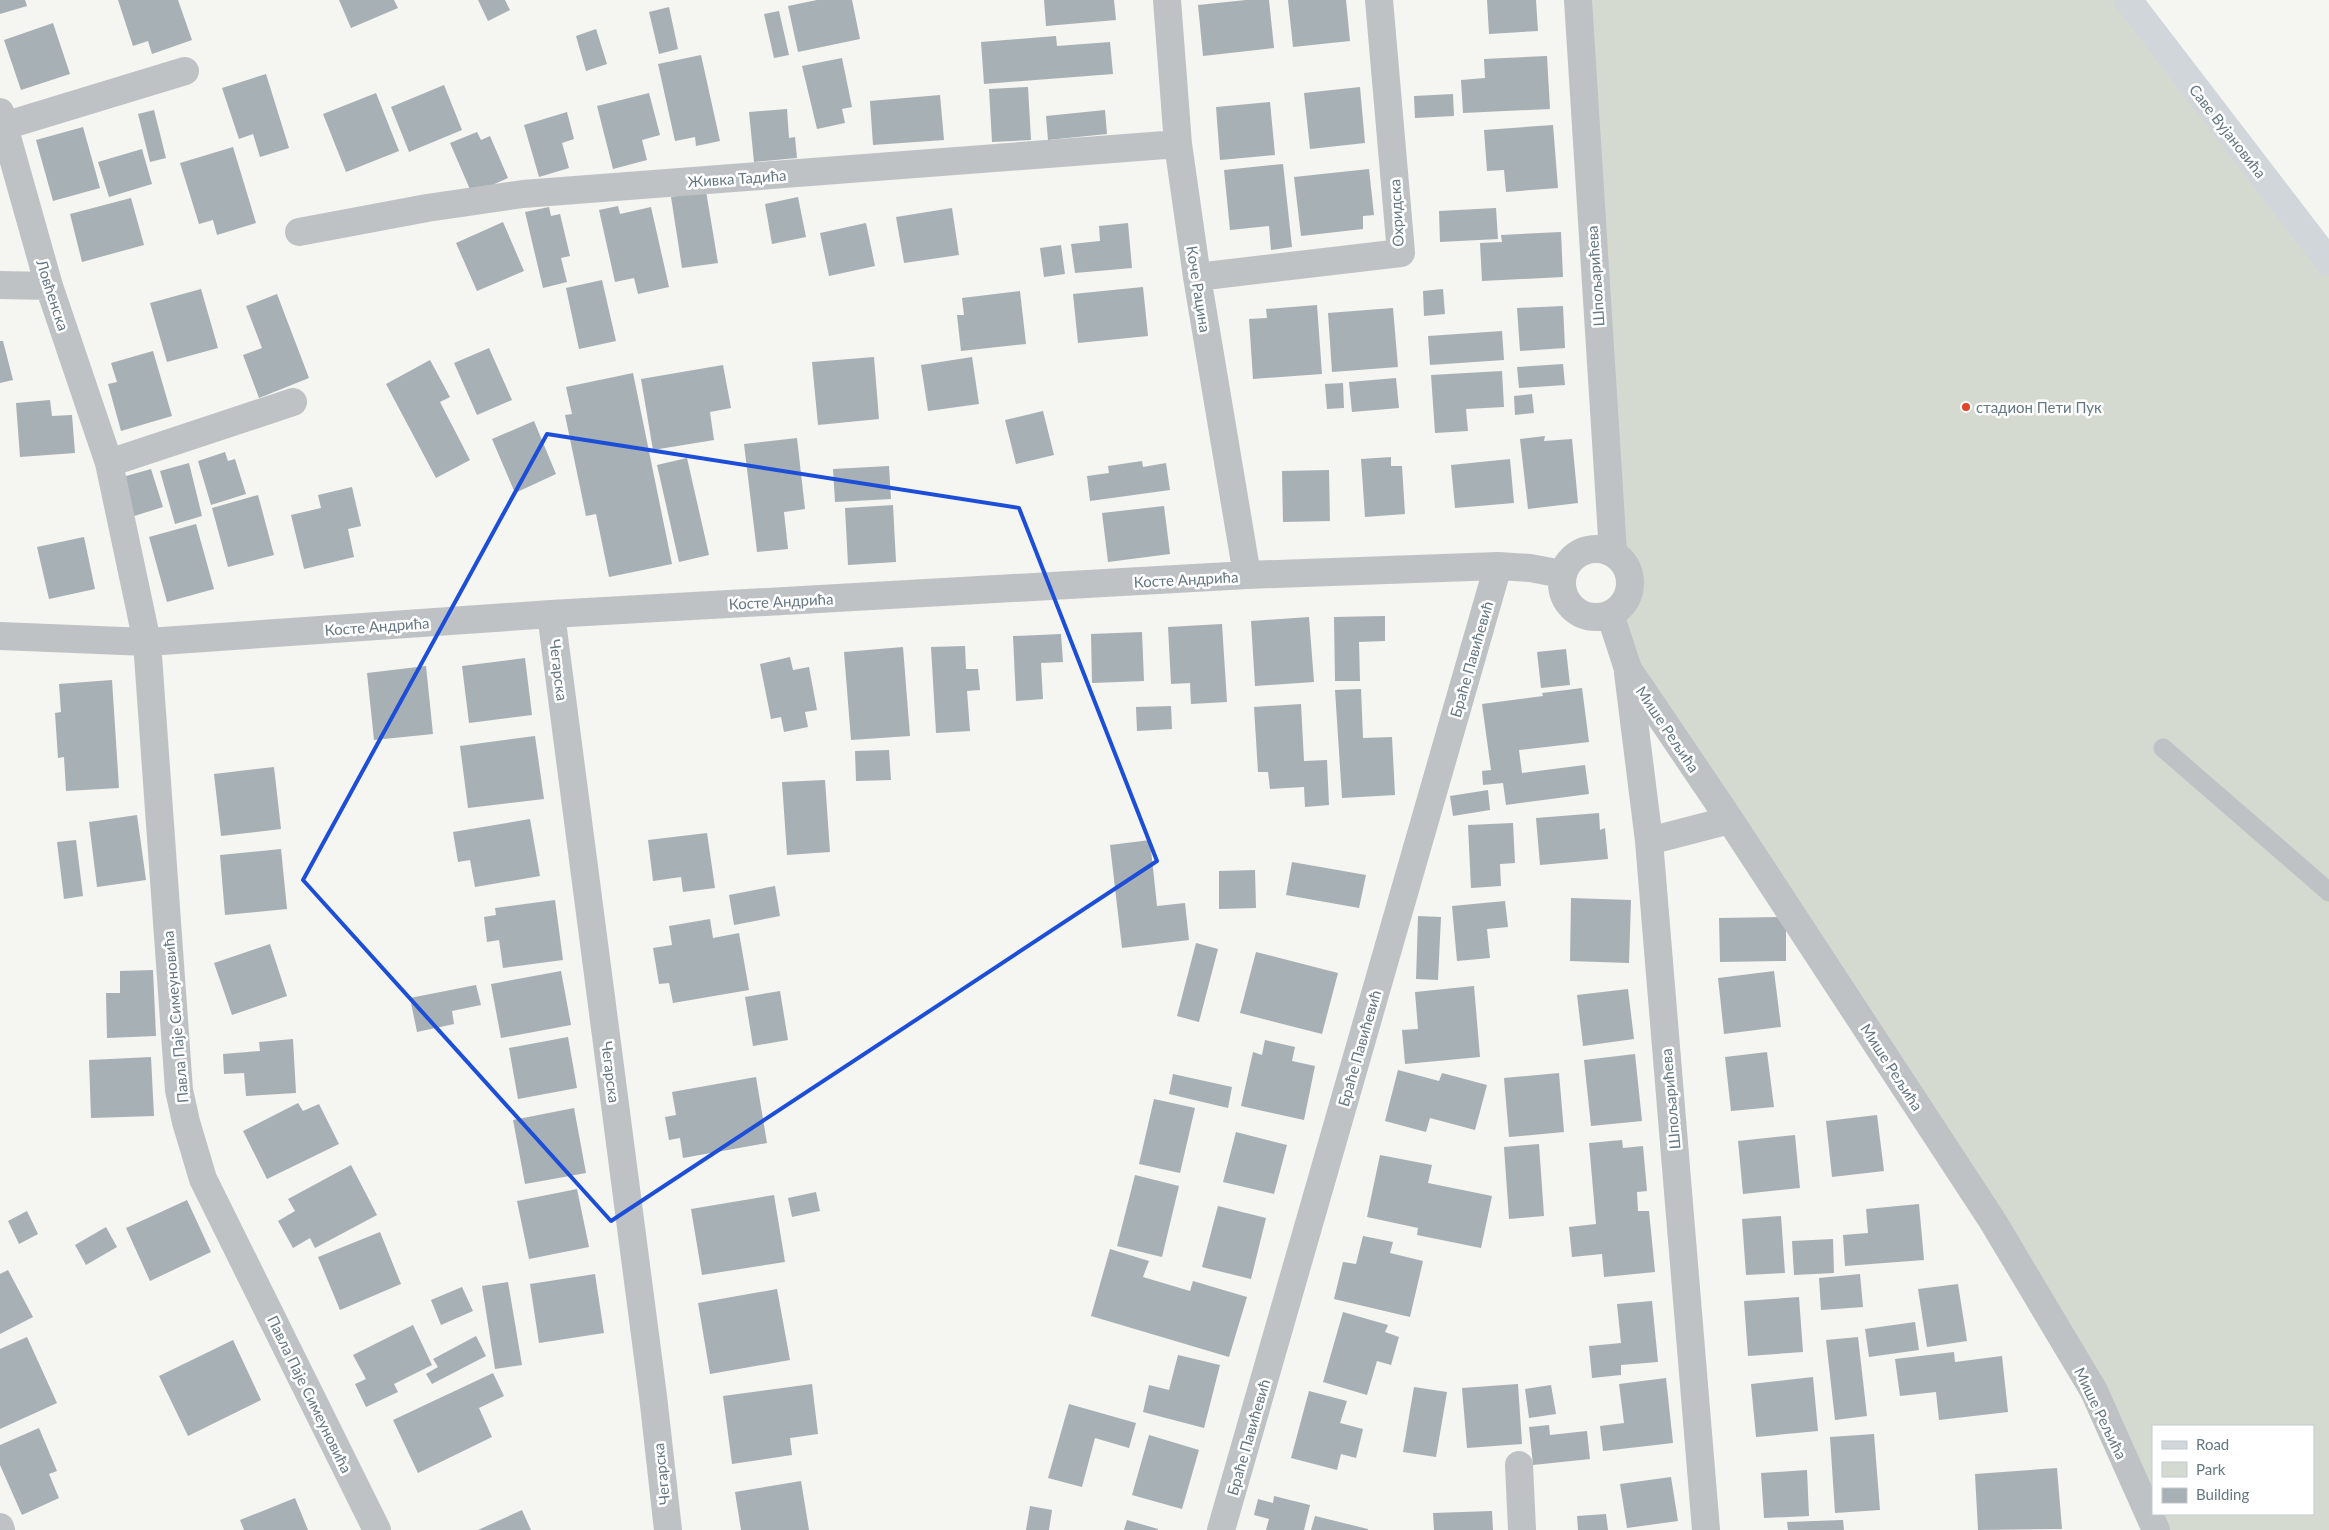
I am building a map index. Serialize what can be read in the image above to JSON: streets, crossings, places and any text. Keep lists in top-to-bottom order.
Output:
{
  "streets": {
    "street": [
      "Саве Вујановића",
      "Живка Тадића",
      "Охридска",
      "Шпољарићева",
      "Коче Рацина",
      "Ловћенска",
      "Косте Андрића",
      "Браће Павићевић",
      "Чегарска",
      "Мише Рељића",
      "Павла Паје Симеуновића"
    ]
  },
  "crossings": [
    ["Живка Тадића", "Коче Рацина"],
    ["Охридска", "Коче Рацина"],
    ["Шпољарићева", "Косте Андрића"],
    ["Шпољарићева", "Мише Рељића"],
    ["Коче Рацина", "Косте Андрића"],
    ["Ловћенска", "Косте Андрића"],
    ["Ловћенска", "Павла Паје Симеуновића"],
    ["Косте Андрића", "Браће Павићевић"],
    ["Косте Андрића", "Чегарска"],
    ["Косте Андрића", "Мише Рељића"],
    ["Косте Андрића", "Павла Паје Симеуновића"]
  ],
  "places": ["стадион Пети Пук"],
  "legend": ["Road", "Park", "Building"]
}
